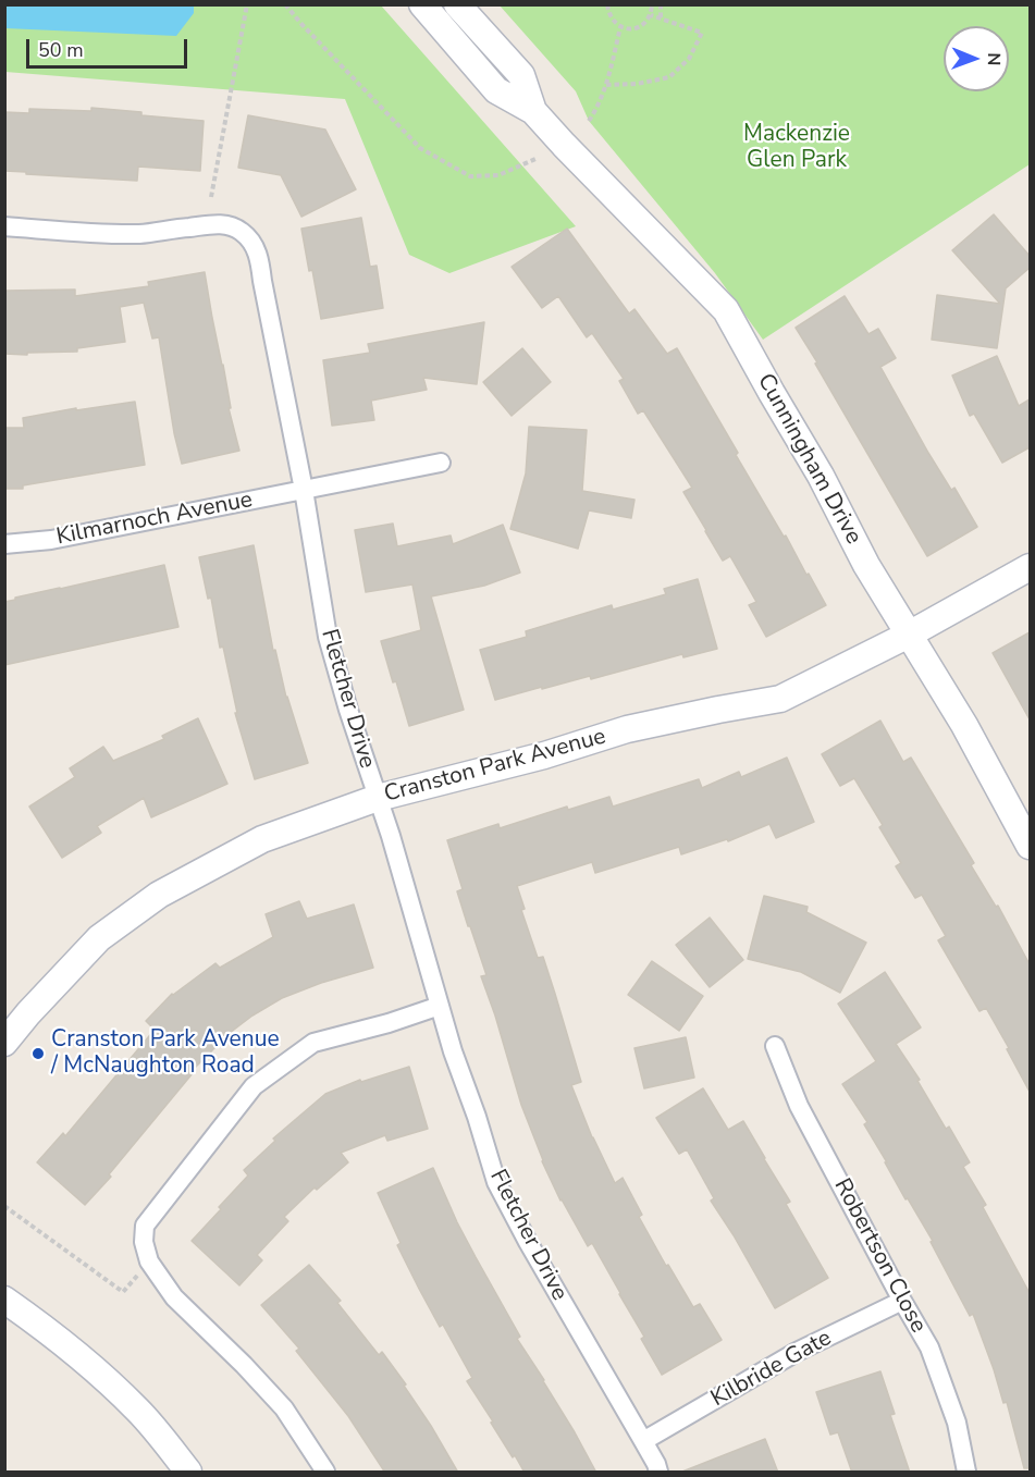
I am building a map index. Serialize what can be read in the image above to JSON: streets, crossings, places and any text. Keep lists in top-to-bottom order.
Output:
{
  "streets": {
    "street": [
      "Cunningham Drive",
      "Kilmarnoch Avenue",
      "Fletcher Drive",
      "Cranston Park Avenue",
      "Robertson Close",
      "Kilbride Gate"
    ]
  },
  "crossings": [
    ["Cunningham Drive", "Cranston Park Avenue"],
    ["Kilmarnoch Avenue", "Fletcher Drive"],
    ["Fletcher Drive", "Cranston Park Avenue"],
    ["Fletcher Drive", "Kilbride Gate"],
    ["Robertson Close", "Kilbride Gate"]
  ],
  "parks": ["Mackenzie Glen Park"],
  "places": ["Cranston Park Avenue / McNaughton Road"],
  "scale_bar": "50 m",
  "north": "right"
}
